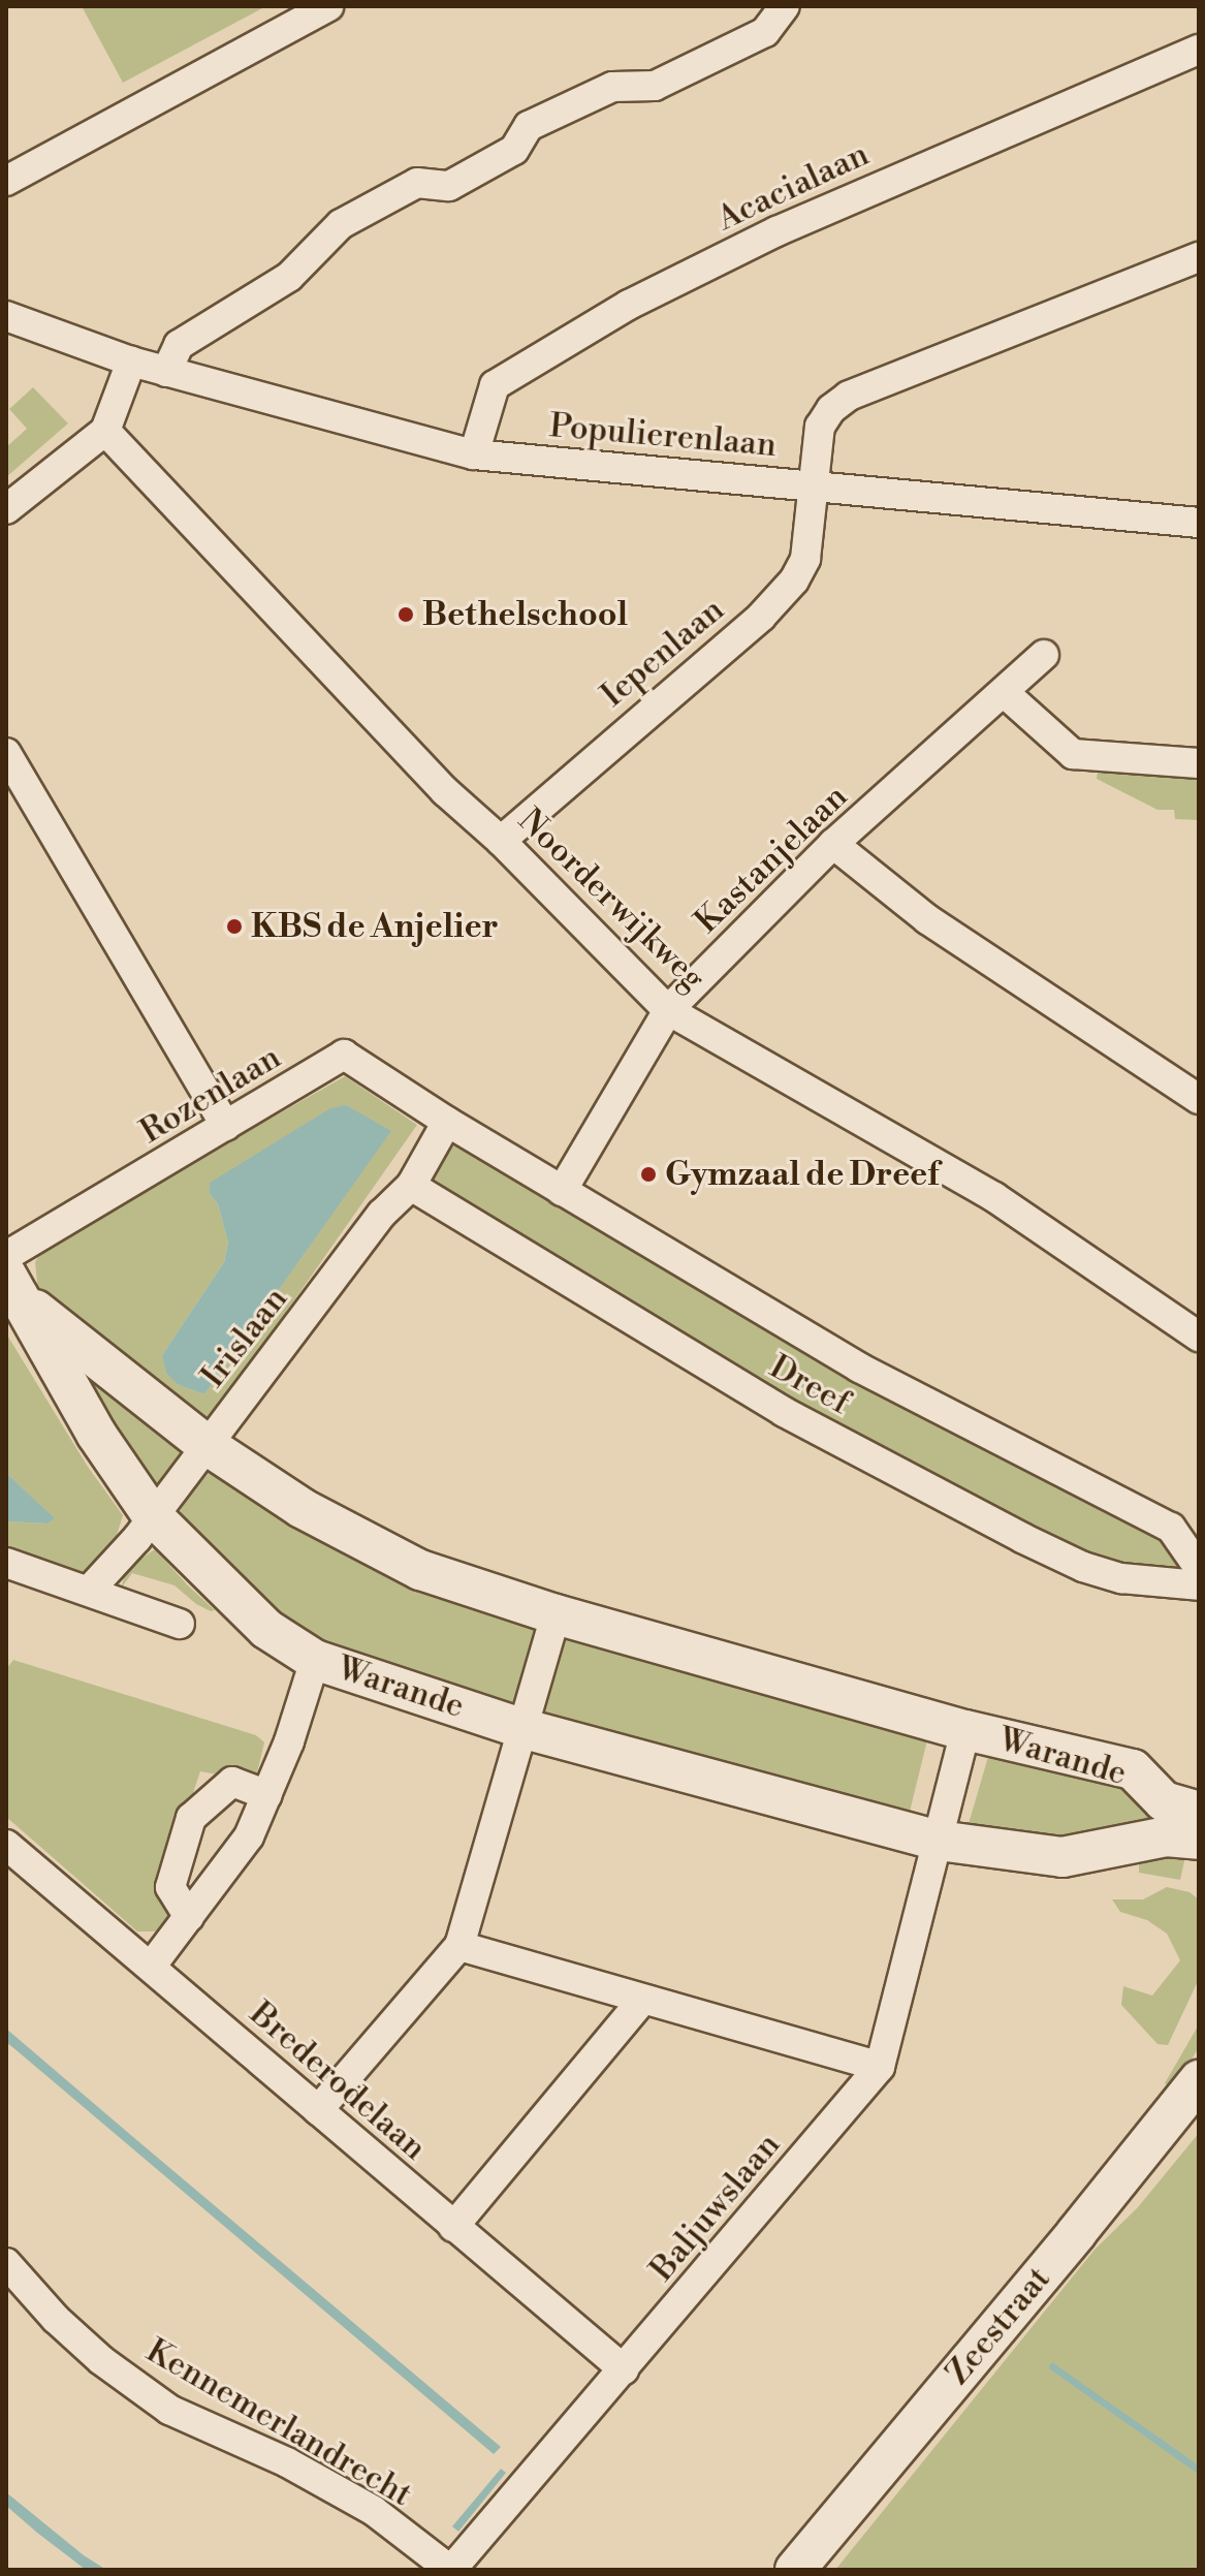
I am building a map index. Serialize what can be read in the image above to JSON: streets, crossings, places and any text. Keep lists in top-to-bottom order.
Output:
{
  "streets": {
    "main road": ["Warande", "Zeestraat"],
    "street": [
      "Acacialaan",
      "Populierenlaan",
      "Iepenlaan",
      "Kastanjelaan",
      "Noorderwijkweg",
      "Rozenlaan",
      "Irislaan",
      "Dreef",
      "Brederodelaan",
      "Baljuwslaan",
      "Kennemerlandrecht"
    ]
  },
  "crossings": [
    ["Acacialaan", "Populierenlaan"],
    ["Populierenlaan", "Iepenlaan"],
    ["Iepenlaan", "Noorderwijkweg"],
    ["Kastanjelaan", "Noorderwijkweg"],
    ["Kastanjelaan", "Dreef"],
    ["Rozenlaan", "Irislaan"],
    ["Rozenlaan", "Dreef"],
    ["Irislaan", "Dreef"],
    ["Irislaan", "Warande"],
    ["Warande", "Baljuwslaan"],
    ["Brederodelaan", "Baljuwslaan"],
    ["Baljuwslaan", "Kennemerlandrecht"]
  ],
  "places": ["Bethelschool", "KBS de Anjelier", "Gymzaal de Dreef"]
}
